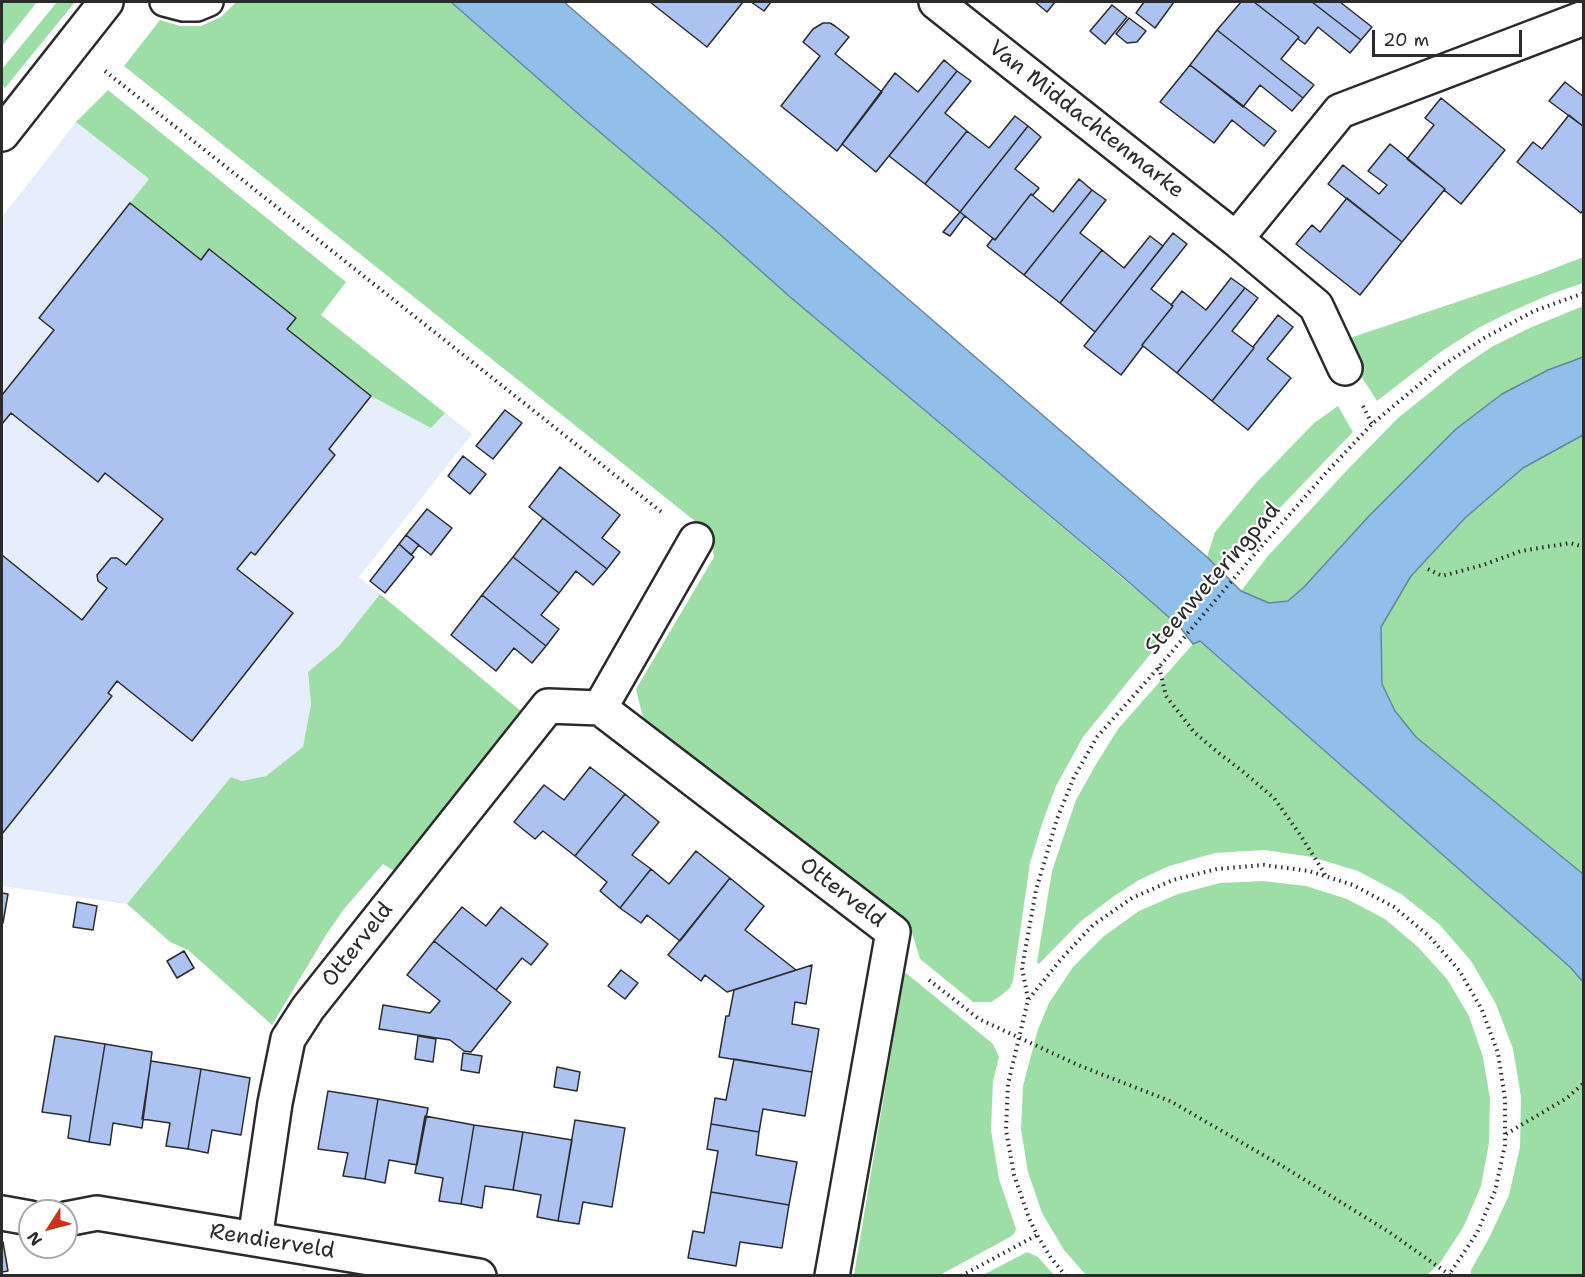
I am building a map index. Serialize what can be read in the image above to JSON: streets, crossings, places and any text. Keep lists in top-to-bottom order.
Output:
{
  "streets": {
    "street": ["Van Middachtenmarke", "Otterveld", "Rendierveld"],
    "path": ["Steenweteringpad"]
  },
  "crossings": [
    ["Otterveld", "Rendierveld"]
  ],
  "scale_bar": "20 m",
  "north": "bottom left"
}
